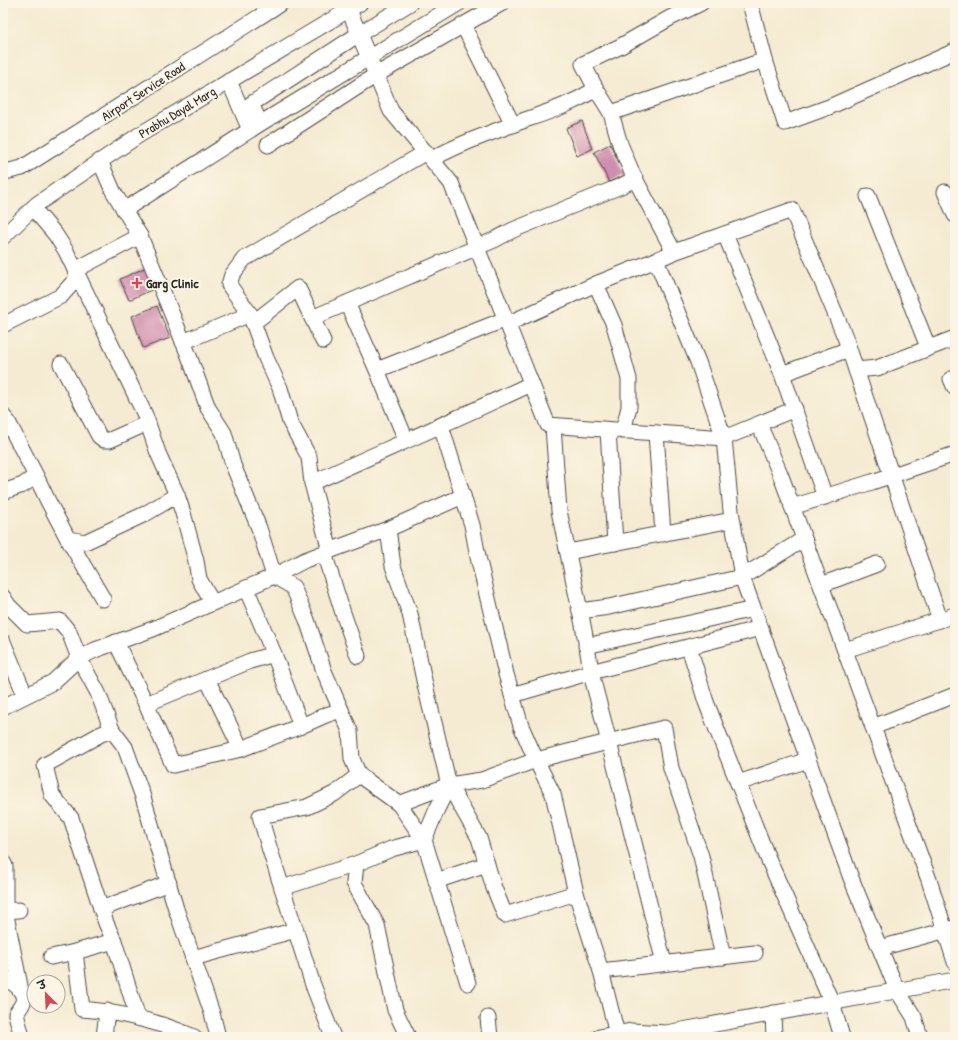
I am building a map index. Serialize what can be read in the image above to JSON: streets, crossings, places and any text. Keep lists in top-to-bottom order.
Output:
{
  "streets": {
    "street": ["Airport Service Road", "Prabhu Dayal Marg"]
  },
  "places": {
    "health": ["Garg Clinic"]
  },
  "north": "top left"
}
